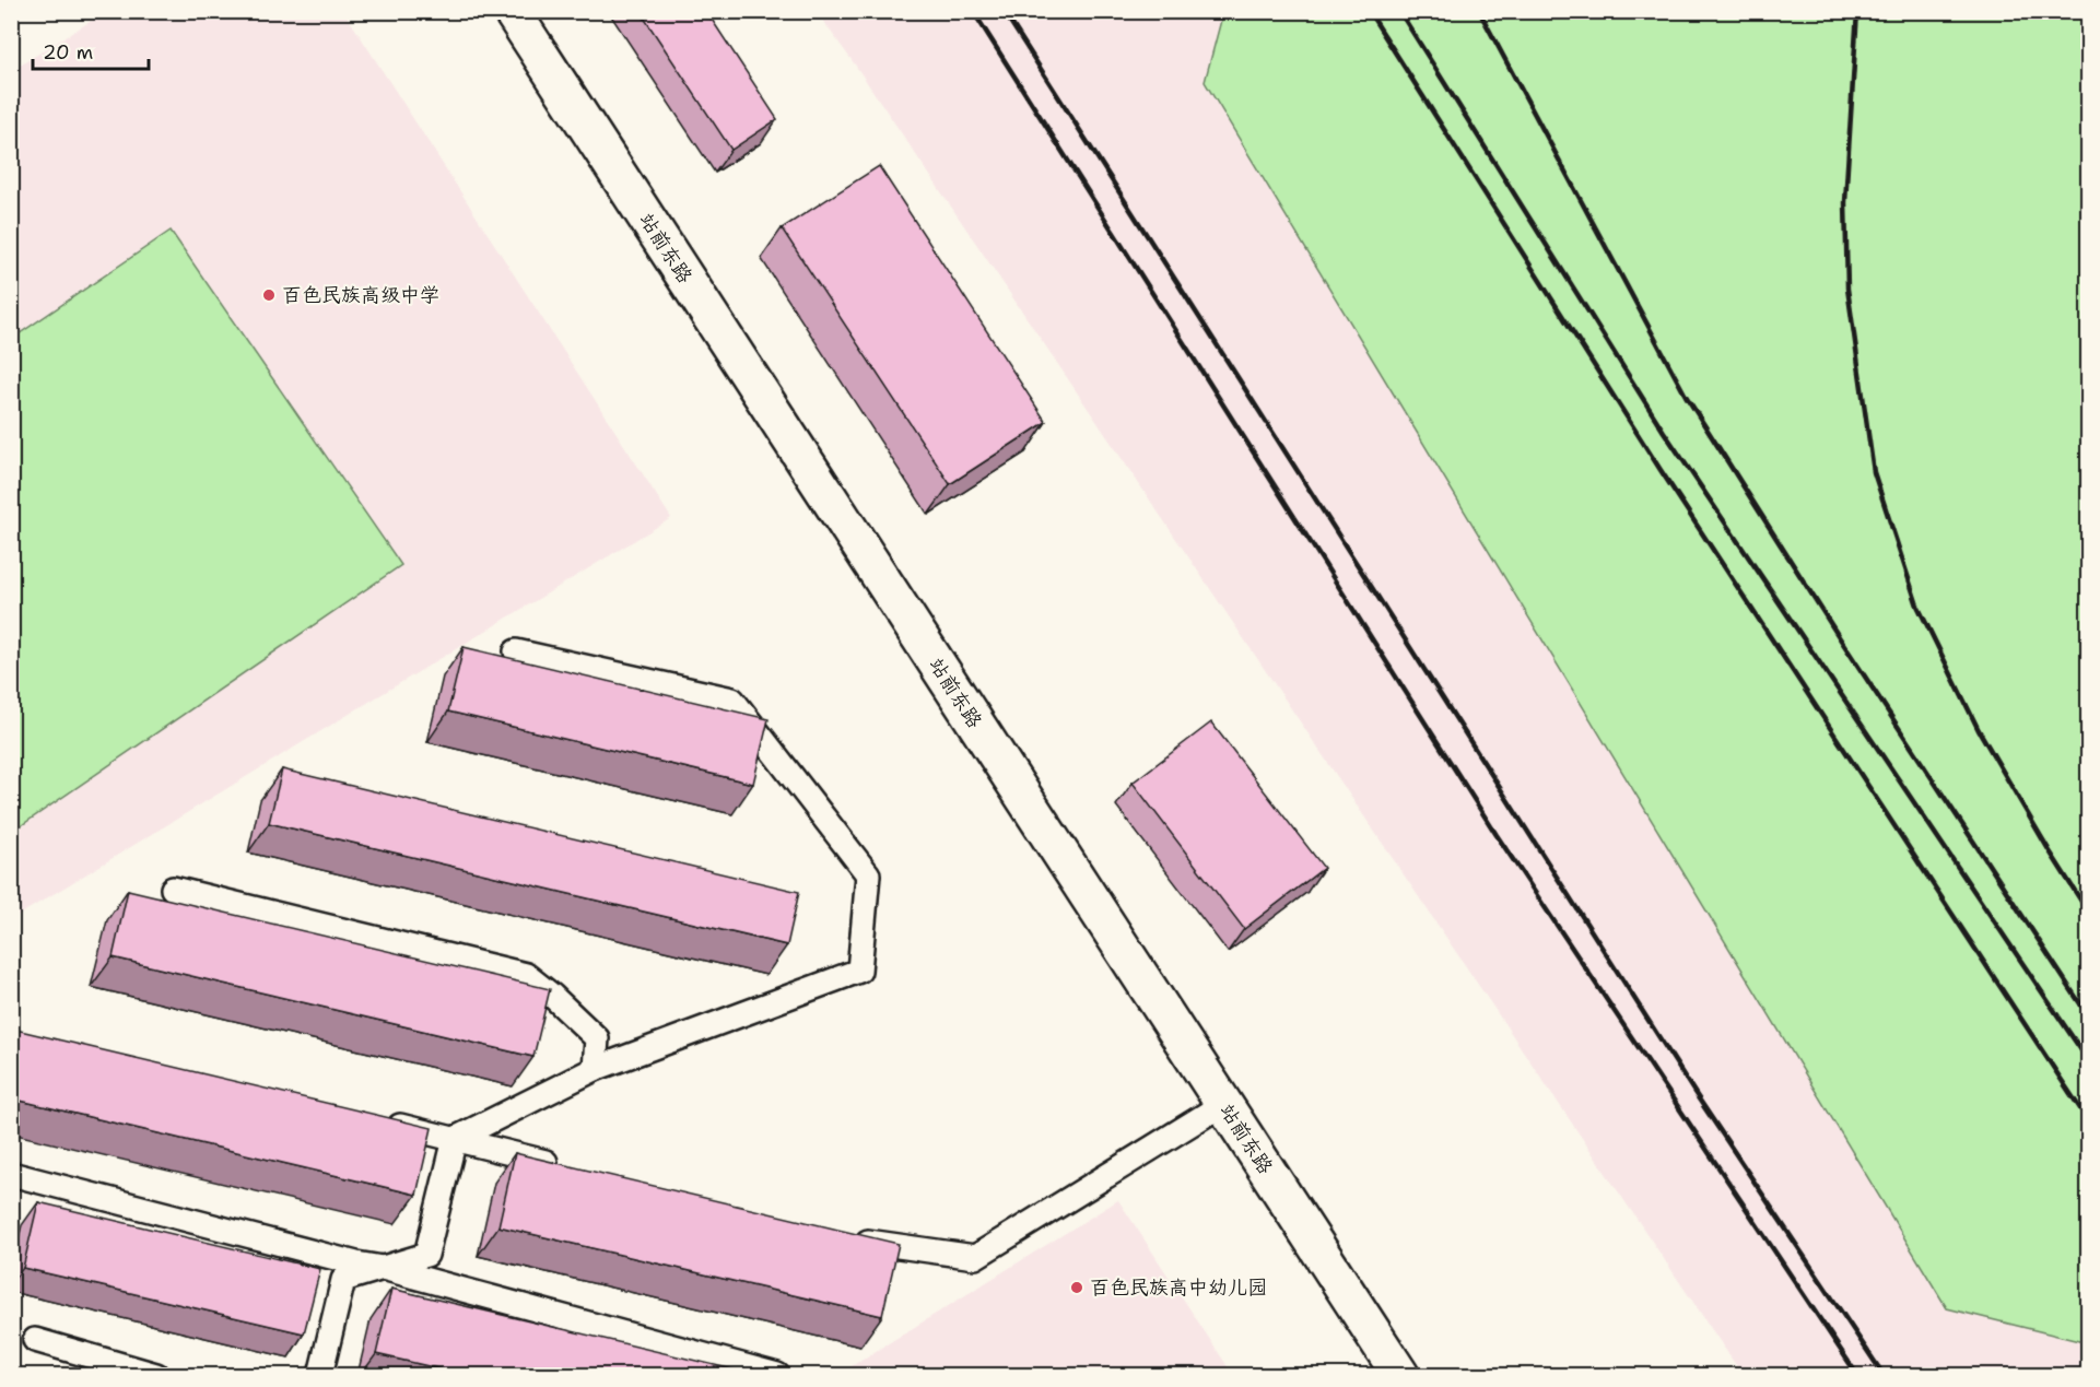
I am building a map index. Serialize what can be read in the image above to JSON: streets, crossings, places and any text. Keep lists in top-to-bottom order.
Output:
{
  "streets": {
    "street": ["站前东路"]
  },
  "places": ["百色民族高级中学", "百色民族高中幼儿园"],
  "scale_bar": "20 m"
}
